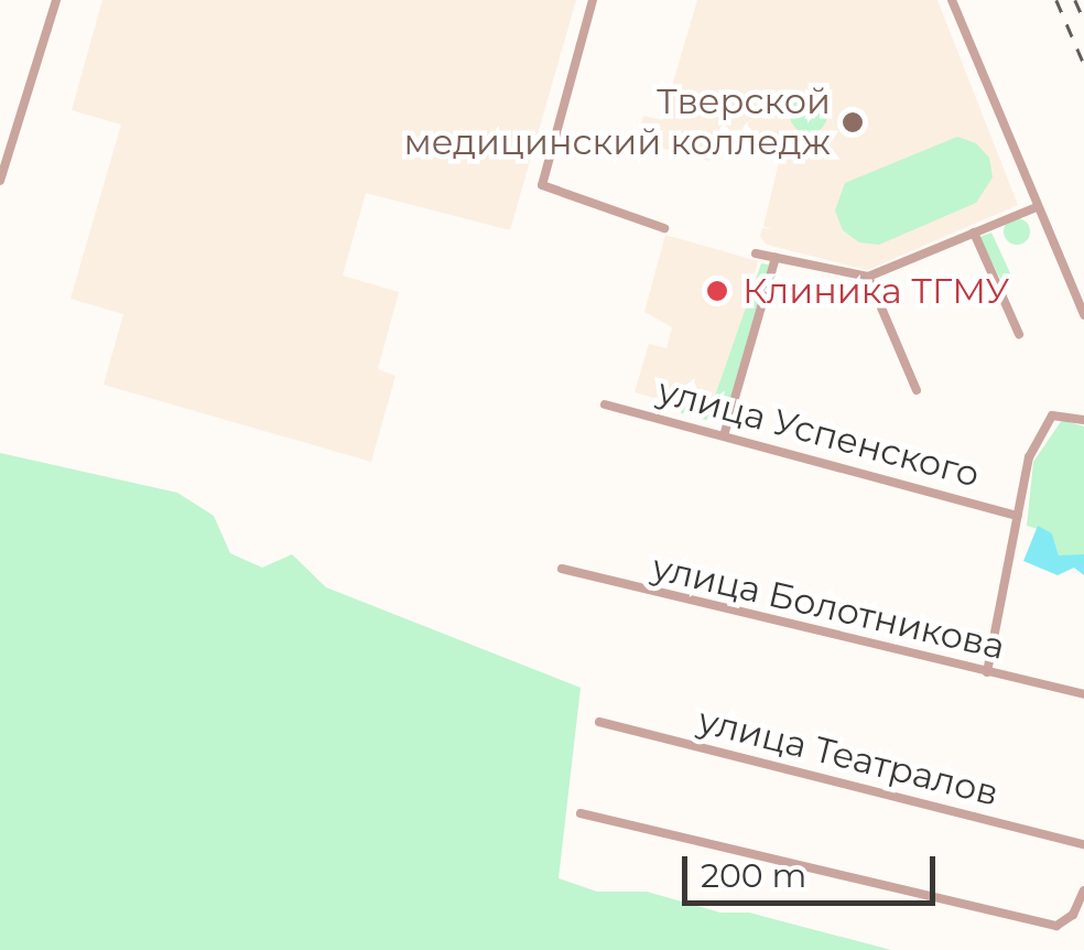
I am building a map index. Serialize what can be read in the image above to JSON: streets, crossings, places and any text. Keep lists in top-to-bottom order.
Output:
{
  "streets": {
    "street": ["улица Успенского", "улица Болотникова", "улица Театралов"]
  },
  "places": ["Тверской медицинский колледж", "Клиника ТГМУ"],
  "scale_bar": "200 m"
}
